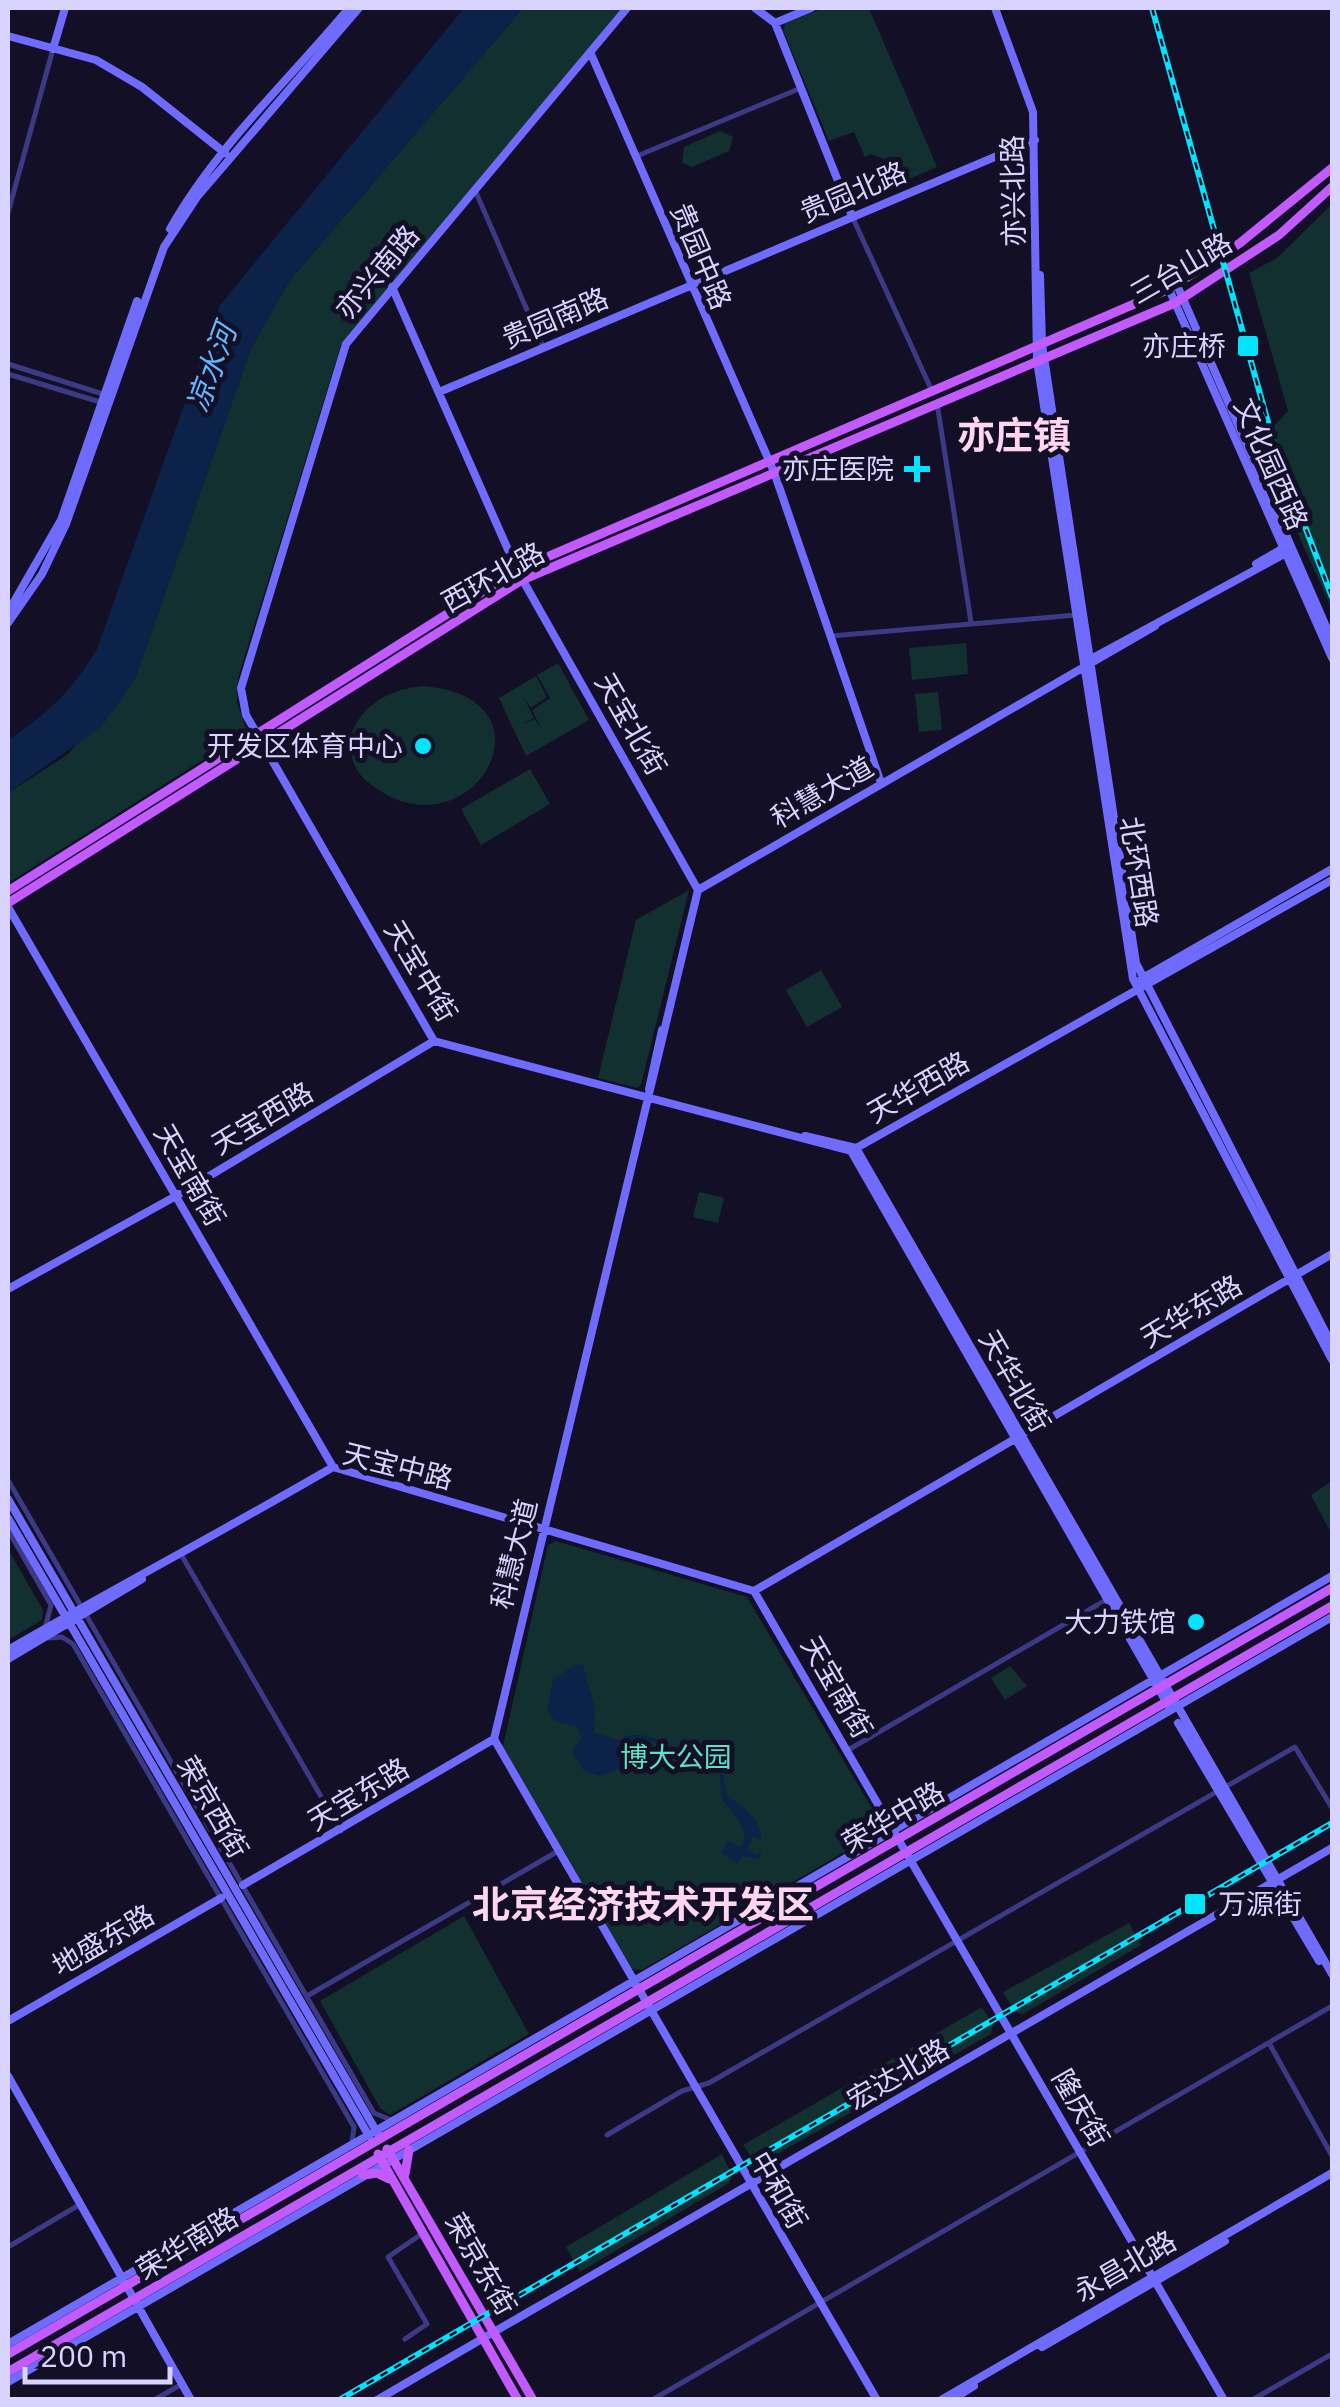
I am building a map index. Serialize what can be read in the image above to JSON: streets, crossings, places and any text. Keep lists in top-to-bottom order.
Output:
{
  "streets": {
    "main road": [
      "三台山路",
      "西环北路",
      "荣华中路",
      "荣华南路",
      "荣京东街"
    ],
    "street": [
      "亦兴北路",
      "贵园北路",
      "贵园中路",
      "亦兴南路",
      "贵园南路",
      "文化园西路",
      "天宝北街",
      "科慧大道",
      "北环西路",
      "天宝中街",
      "天华西路",
      "天宝西路",
      "天宝南街",
      "天华东路",
      "天华北街",
      "天宝中路",
      "天宝东路",
      "荣京西街",
      "地盛东路",
      "宏达北路",
      "隆庆街",
      "中和街",
      "永昌北路"
    ]
  },
  "crossings": [
    ["亦兴北路", "贵园北路"],
    ["亦兴北路", "三台山路"],
    ["亦兴北路", "西环北路"],
    ["亦兴北路", "北环西路"],
    ["贵园北路", "贵园中路"],
    ["贵园北路", "贵园南路"],
    ["贵园中路", "亦兴南路"],
    ["贵园中路", "贵园南路"],
    ["贵园中路", "西环北路"],
    ["贵园中路", "科慧大道"],
    ["三台山路", "文化园西路"],
    ["三台山路", "西环北路"],
    ["三台山路", "北环西路"],
    ["亦兴南路", "西环北路"],
    ["亦兴南路", "天宝北街"],
    ["亦兴南路", "天宝中街"],
    ["贵园南路", "天宝北街"],
    ["文化园西路", "科慧大道"],
    ["西环北路", "天宝北街"],
    ["西环北路", "北环西路"],
    ["西环北路", "天宝中街"],
    ["西环北路", "天宝南街"],
    ["天宝北街", "科慧大道"],
    ["科慧大道", "北环西路"],
    ["科慧大道", "天宝中街"],
    ["科慧大道", "天华西路"],
    ["科慧大道", "天宝中路"],
    ["科慧大道", "天宝东路"],
    ["北环西路", "天华西路"],
    ["北环西路", "天华东路"],
    ["天宝中街", "天华西路"],
    ["天宝中街", "天宝西路"],
    ["天华西路", "天华北街"],
    ["天宝西路", "天宝南街"],
    ["天宝南街", "天华东路"],
    ["天宝南街", "天宝中路"],
    ["天宝南街", "荣华中路"],
    ["天宝南街", "隆庆街"],
    ["天华东路", "天华北街"],
    ["天华北街", "荣华中路"],
    ["天宝中路", "荣京西街"],
    ["荣京西街", "荣华中路"],
    ["荣京西街", "荣华南路"],
    ["荣华中路", "隆庆街"],
    ["荣华中路", "中和街"],
    ["荣华中路", "荣华南路"],
    ["荣华中路", "荣京东街"],
    ["宏达北路", "隆庆街"],
    ["宏达北路", "中和街"],
    ["宏达北路", "荣京东街"],
    ["隆庆街", "永昌北路"],
    ["荣华南路", "荣京东街"]
  ],
  "districts": ["亦庄镇", "北京经济技术开发区"],
  "water": ["凉水河"],
  "parks": ["博大公园"],
  "places": {
    "transit": ["亦庄桥", "万源街"],
    "health": ["亦庄医院"],
    "other": ["开发区体育中心", "大力铁馆"]
  },
  "scale_bar": "200 m"
}
